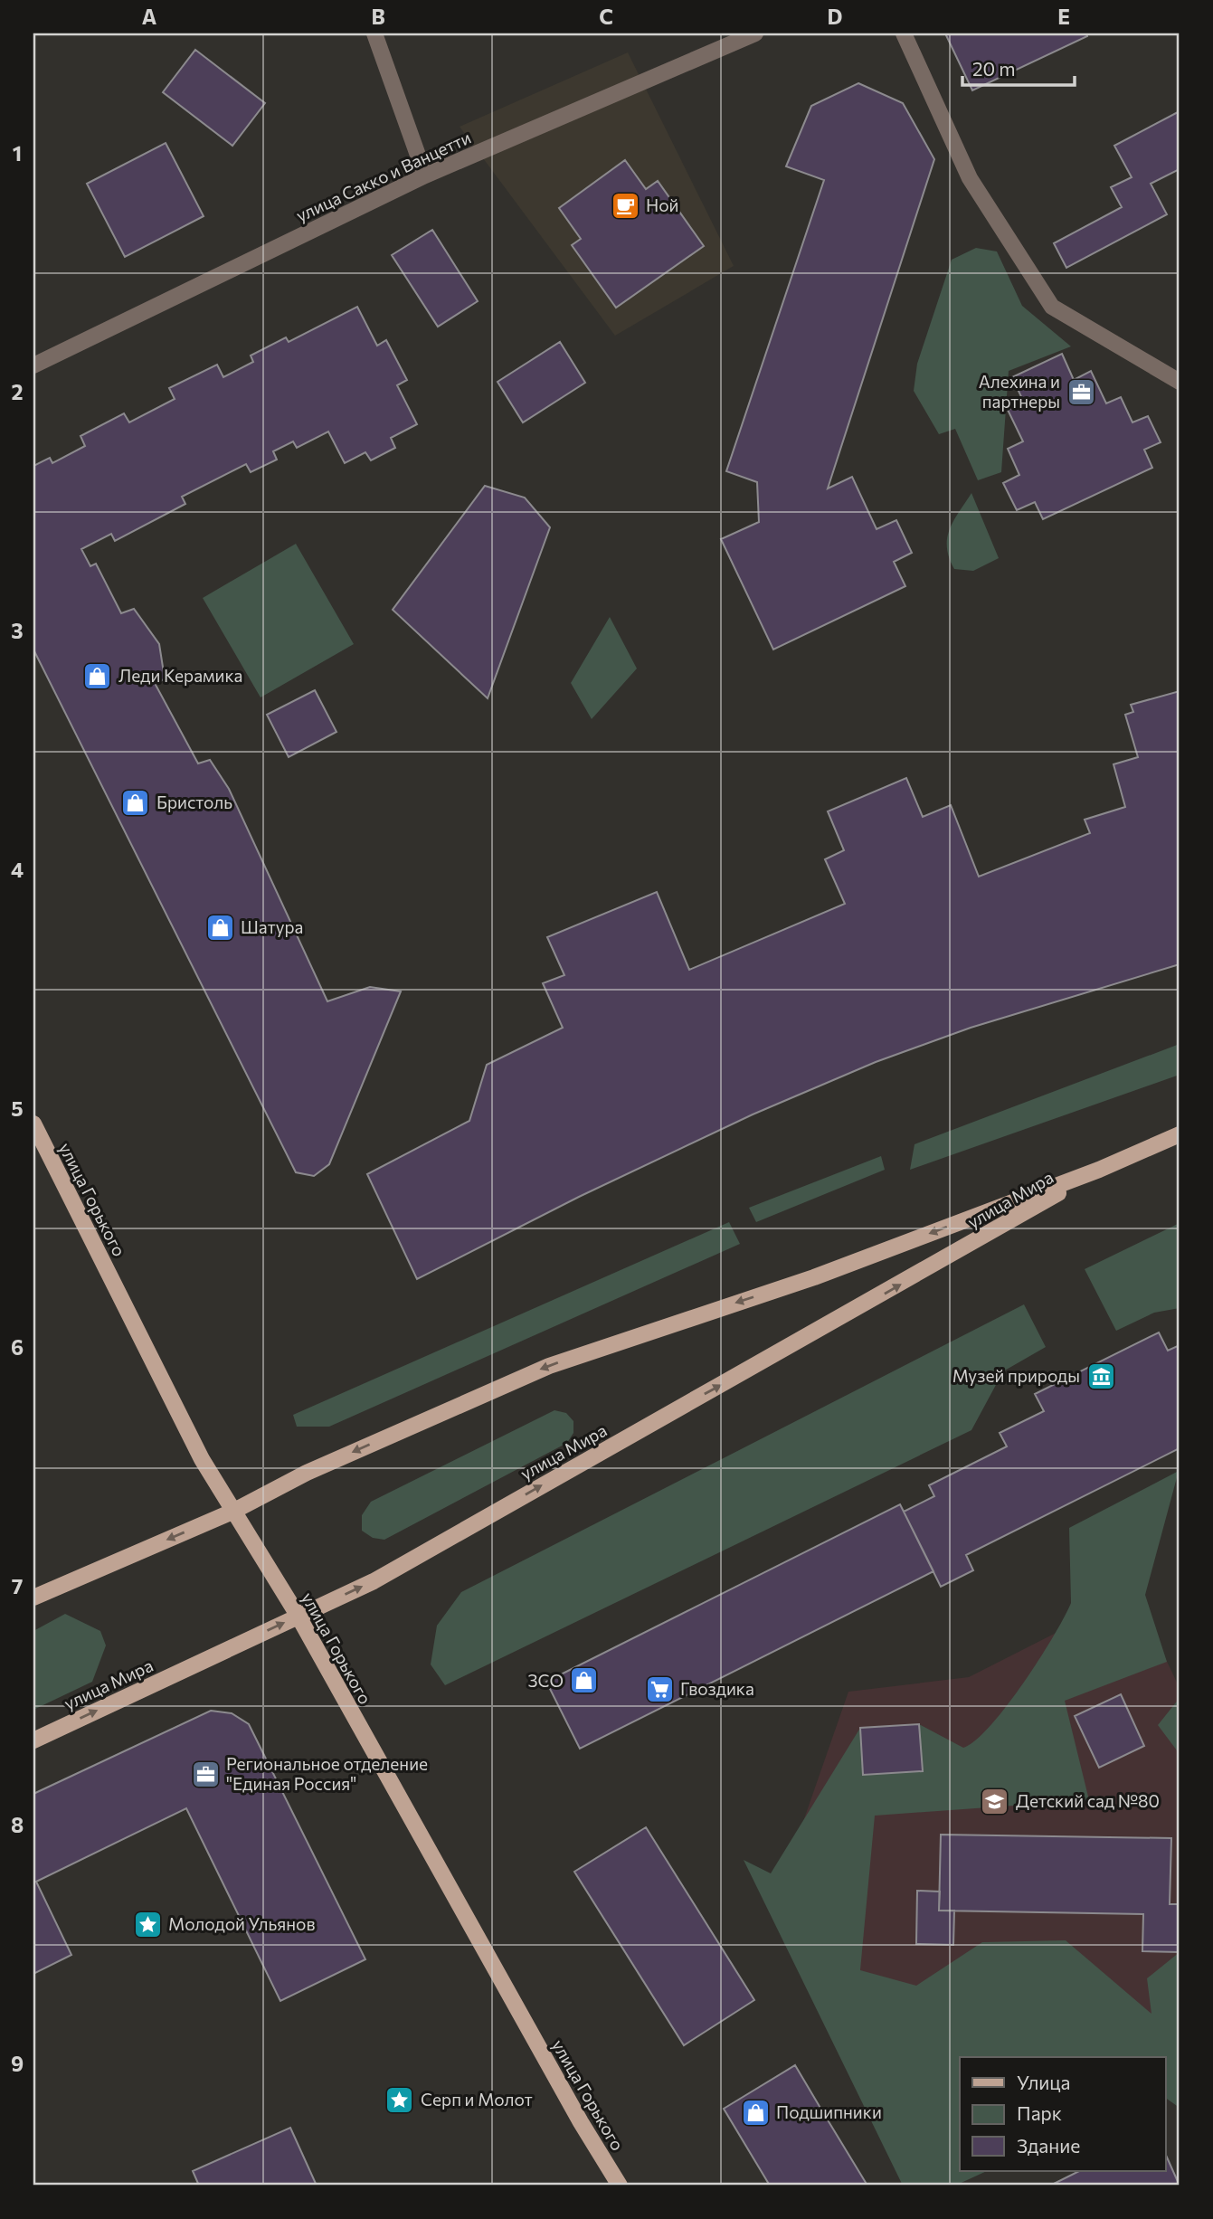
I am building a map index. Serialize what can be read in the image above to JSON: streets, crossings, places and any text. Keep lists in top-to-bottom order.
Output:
{
  "streets": {
    "main road": ["улица Горького", "улица Мира"],
    "street": ["улица Сакко и Ванцетти"]
  },
  "crossings": [
    ["улица Горького", "улица Мира"]
  ],
  "places": {
    "cafe": ["Ной"],
    "office": ["Алехина и партнеры", "Региональное отделение \"Единая Россия\""],
    "shop": [
      "Леди Керамика",
      "Бристоль",
      "Шатура",
      "ЗСО",
      "Подшипники"
    ],
    "museum": ["Музей природы"],
    "supermarket": ["Гвоздика"],
    "school or university": ["Детский сад №80"],
    "place": ["Молодой Ульянов", "Серп и Молот"]
  },
  "legend": ["Улица", "Парк", "Здание"],
  "scale_bar": "20 m",
  "grid": {
    "columns": [
      "A",
      "B",
      "C",
      "D",
      "E"
    ],
    "rows": [
      "1",
      "2",
      "3",
      "4",
      "5",
      "6",
      "7",
      "8",
      "9"
    ]
  }
}
